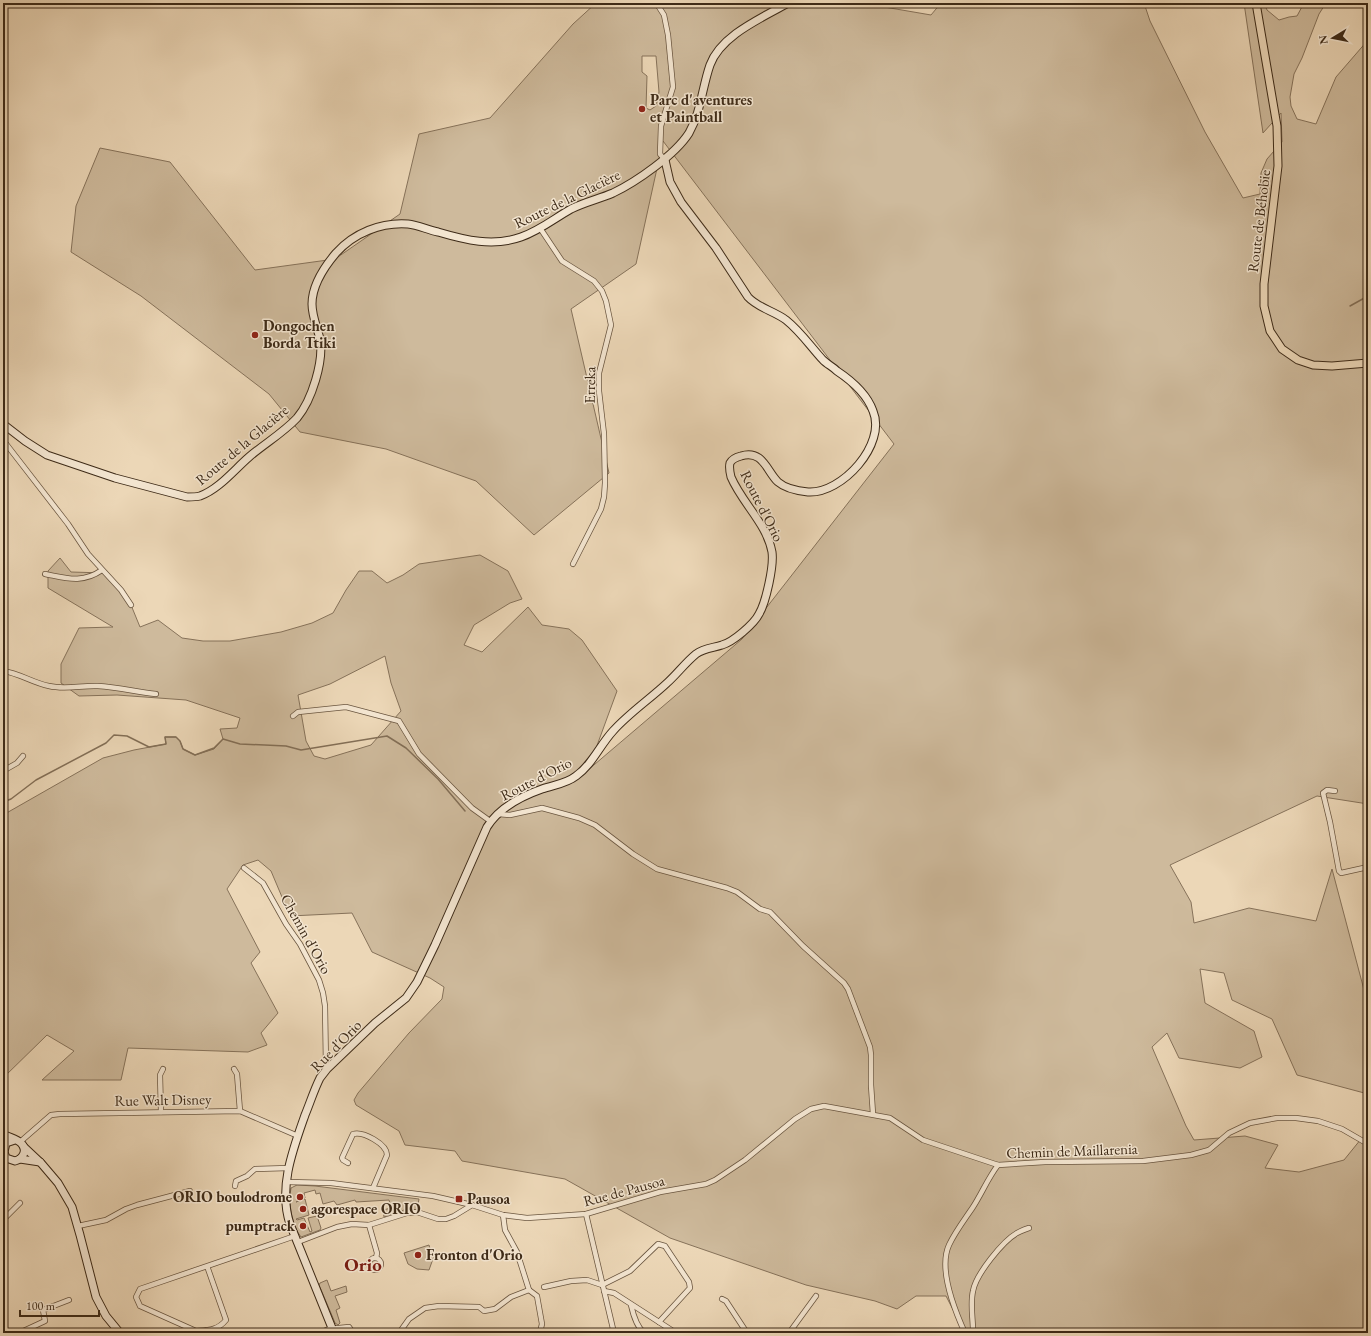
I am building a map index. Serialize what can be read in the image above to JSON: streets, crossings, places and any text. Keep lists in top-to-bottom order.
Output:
{
  "streets": {
    "main road": ["Route de Béhobie"],
    "street": [
      "Route de la Glacière",
      "Erreka",
      "Route d'Orio",
      "Chemin d'Orio",
      "Rue d'Orio",
      "Rue Walt Disney",
      "Chemin de Maillarenia",
      "Rue de Pausoa"
    ]
  },
  "crossings": [
    ["Route de la Glacière", "Erreka"],
    ["Route de la Glacière", "Route d'Orio"],
    ["Route d'Orio", "Rue d'Orio"],
    ["Chemin d'Orio", "Rue d'Orio"],
    ["Rue d'Orio", "Rue Walt Disney"],
    ["Rue d'Orio", "Rue de Pausoa"],
    ["Chemin de Maillarenia", "Rue de Pausoa"]
  ],
  "districts": ["Orio"],
  "places": {
    "other": [
      "Parc d'aventures et Paintball",
      "Dongochen Borda Ttiki",
      "ORIO boulodrome",
      "agorespace ORIO",
      "pumptrack",
      "Fronton d'Orio"
    ],
    "transit": ["Pausoa"]
  },
  "scale_bar": "100 m",
  "north": "left"
}
